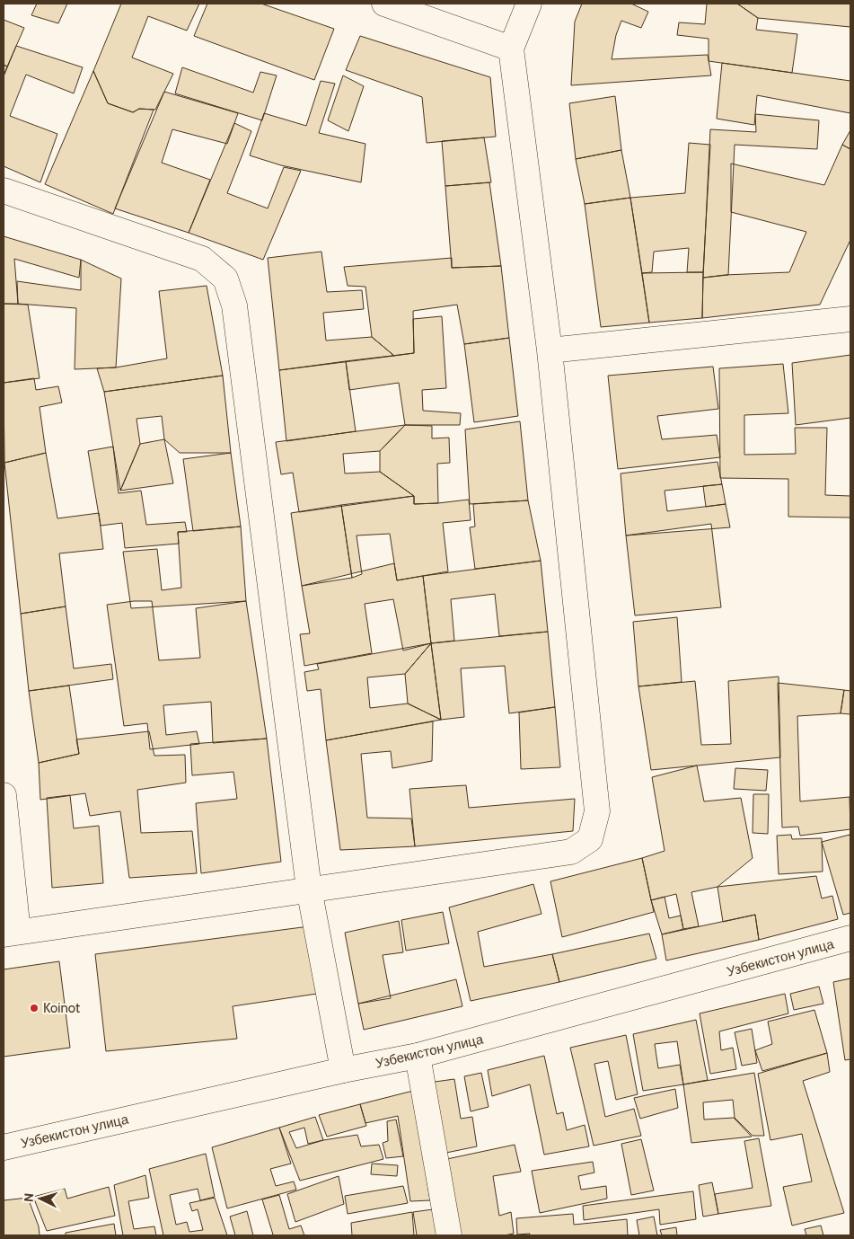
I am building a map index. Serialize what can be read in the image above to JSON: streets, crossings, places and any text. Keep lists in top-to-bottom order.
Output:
{
  "streets": {
    "street": ["Узбекистон улица"]
  },
  "places": ["Koinot"],
  "north": "left"
}
